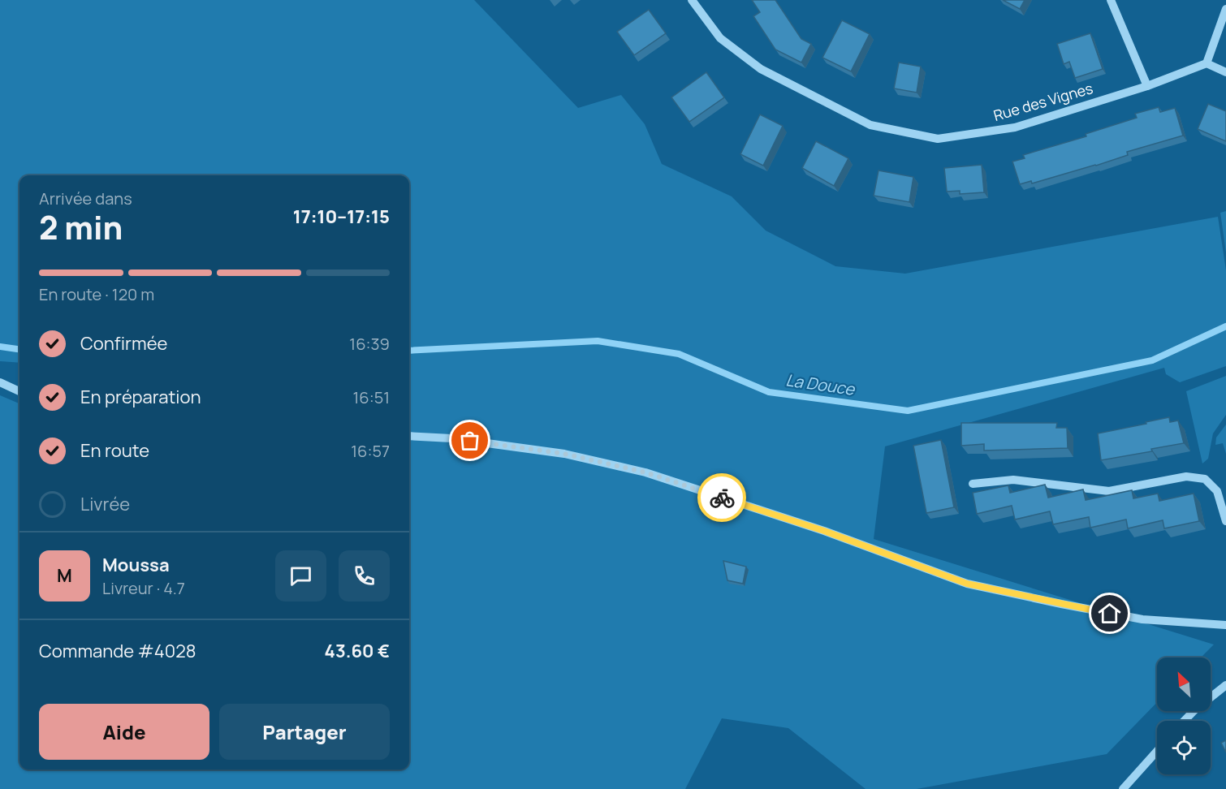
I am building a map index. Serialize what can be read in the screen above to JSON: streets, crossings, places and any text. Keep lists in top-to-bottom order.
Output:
{
  "streets": {
    "street": ["Rue des Vignes"]
  },
  "water": ["La Douce"],
  "north": "top left",
  "page": {
    "heading": ["2 min", "Arrivée dans", "17:10–17:15"],
    "panel": [
      "Moussa",
      "Livreur · 4.7",
      "Commande #4028",
      "43.60 €"
    ],
    "bar": "En route · 120 m",
    "list": [
      ["Confirmée", "16:39"],
      ["En préparation", "16:51"],
      ["En route", "16:57"],
      "Livrée"
    ],
    "round": "M",
    "buttons": ["Aide", "Partager"]
  }
}
